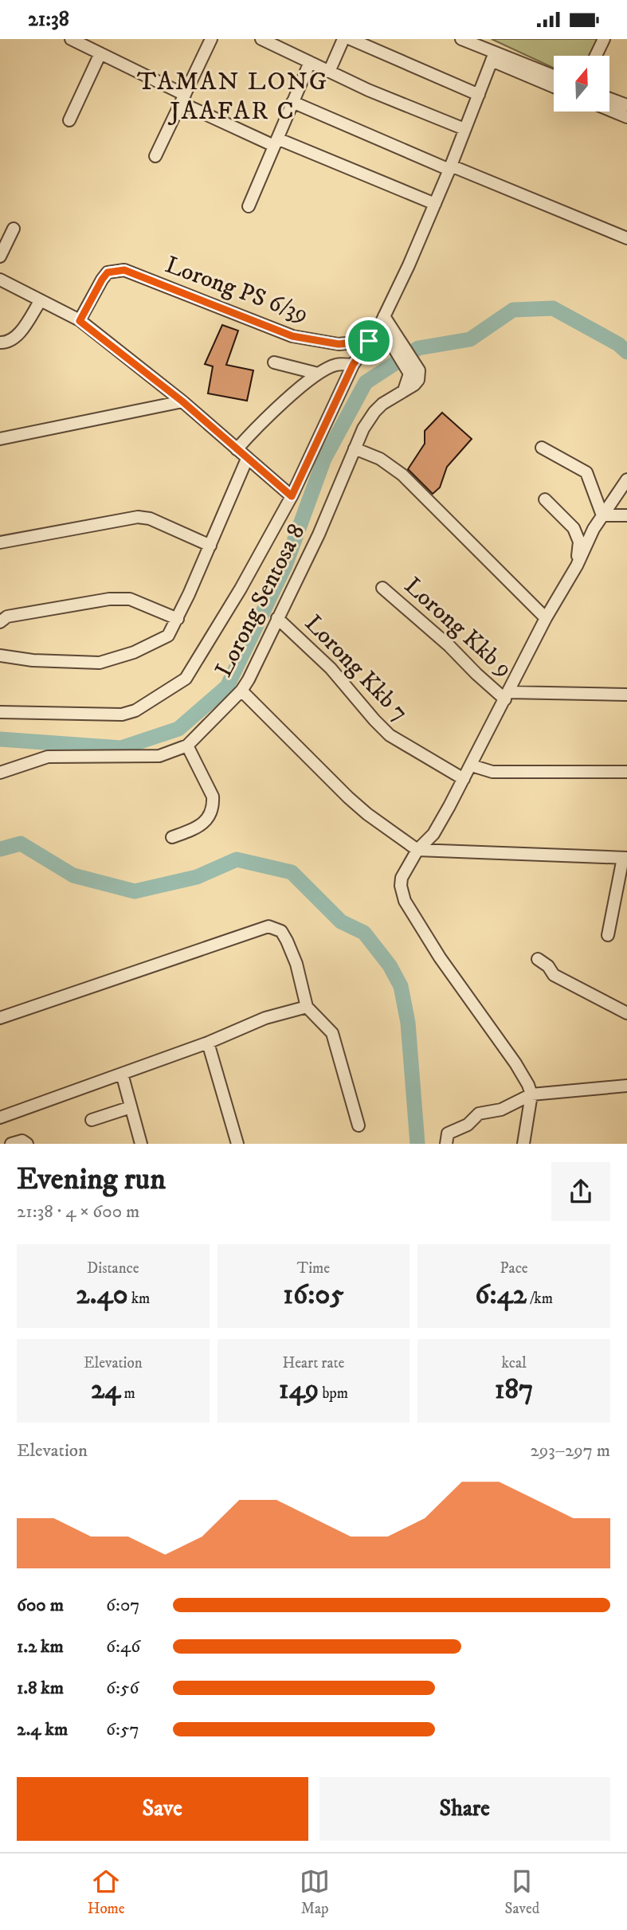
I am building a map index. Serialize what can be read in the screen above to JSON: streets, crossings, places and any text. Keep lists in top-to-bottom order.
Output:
{
  "streets": {
    "street": [
      "Lorong PS 6/39",
      "Lorong Sentosa 8",
      "Lorong Kkb 9",
      "Lorong Kkb 7"
    ]
  },
  "crossings": [
    ["Lorong Sentosa 8", "Lorong Kkb 7"]
  ],
  "districts": ["TAMAN LONG JAAFAR C"],
  "north": "top",
  "page": {
    "status": "21:38",
    "heading": ["Evening run", "21:38 · 4 × 600 m"],
    "stats": [
      ["Distance", "2.40 km"],
      ["Time", "16:05"],
      ["Pace", "6:42 /km"],
      ["Elevation", "24 m"],
      ["Heart rate", "149 bpm"],
      ["kcal", "187"]
    ],
    "chart": ["Elevation", "293–297 m"],
    "list": [
      {
        "name": "600 m",
        "note": "6:07"
      },
      {
        "name": "1.2 km",
        "note": "6:46"
      },
      {
        "name": "1.8 km",
        "note": "6:56"
      },
      {
        "name": "2.4 km",
        "note": "6:57"
      }
    ],
    "buttons": ["Save", "Share"],
    "tabs": ["Home", "Map", "Saved"]
  }
}
